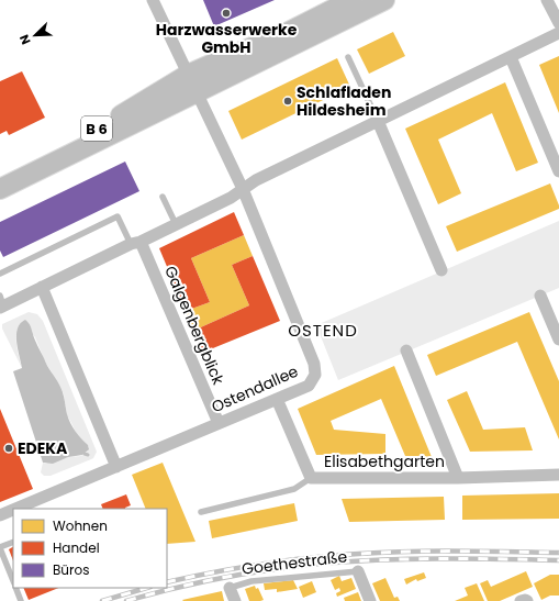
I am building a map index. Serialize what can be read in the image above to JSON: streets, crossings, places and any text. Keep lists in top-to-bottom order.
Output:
{
  "streets": {
    "main road": ["B 6"],
    "street": [
      "Galgenbergblick",
      "Ostendallee",
      "Elisabethgarten",
      "Goethestraße"
    ]
  },
  "crossings": [
    ["B 6", "Ostendallee"],
    ["Galgenbergblick", "Ostendallee"],
    ["Ostendallee", "Elisabethgarten"]
  ],
  "districts": ["OSTEND"],
  "places": ["Harzwasserwerke GmbH", "Schlafladen Hildesheim", "EDEKA"],
  "legend": ["Wohnen", "Handel", "Büros"],
  "north": "bottom left"
}
